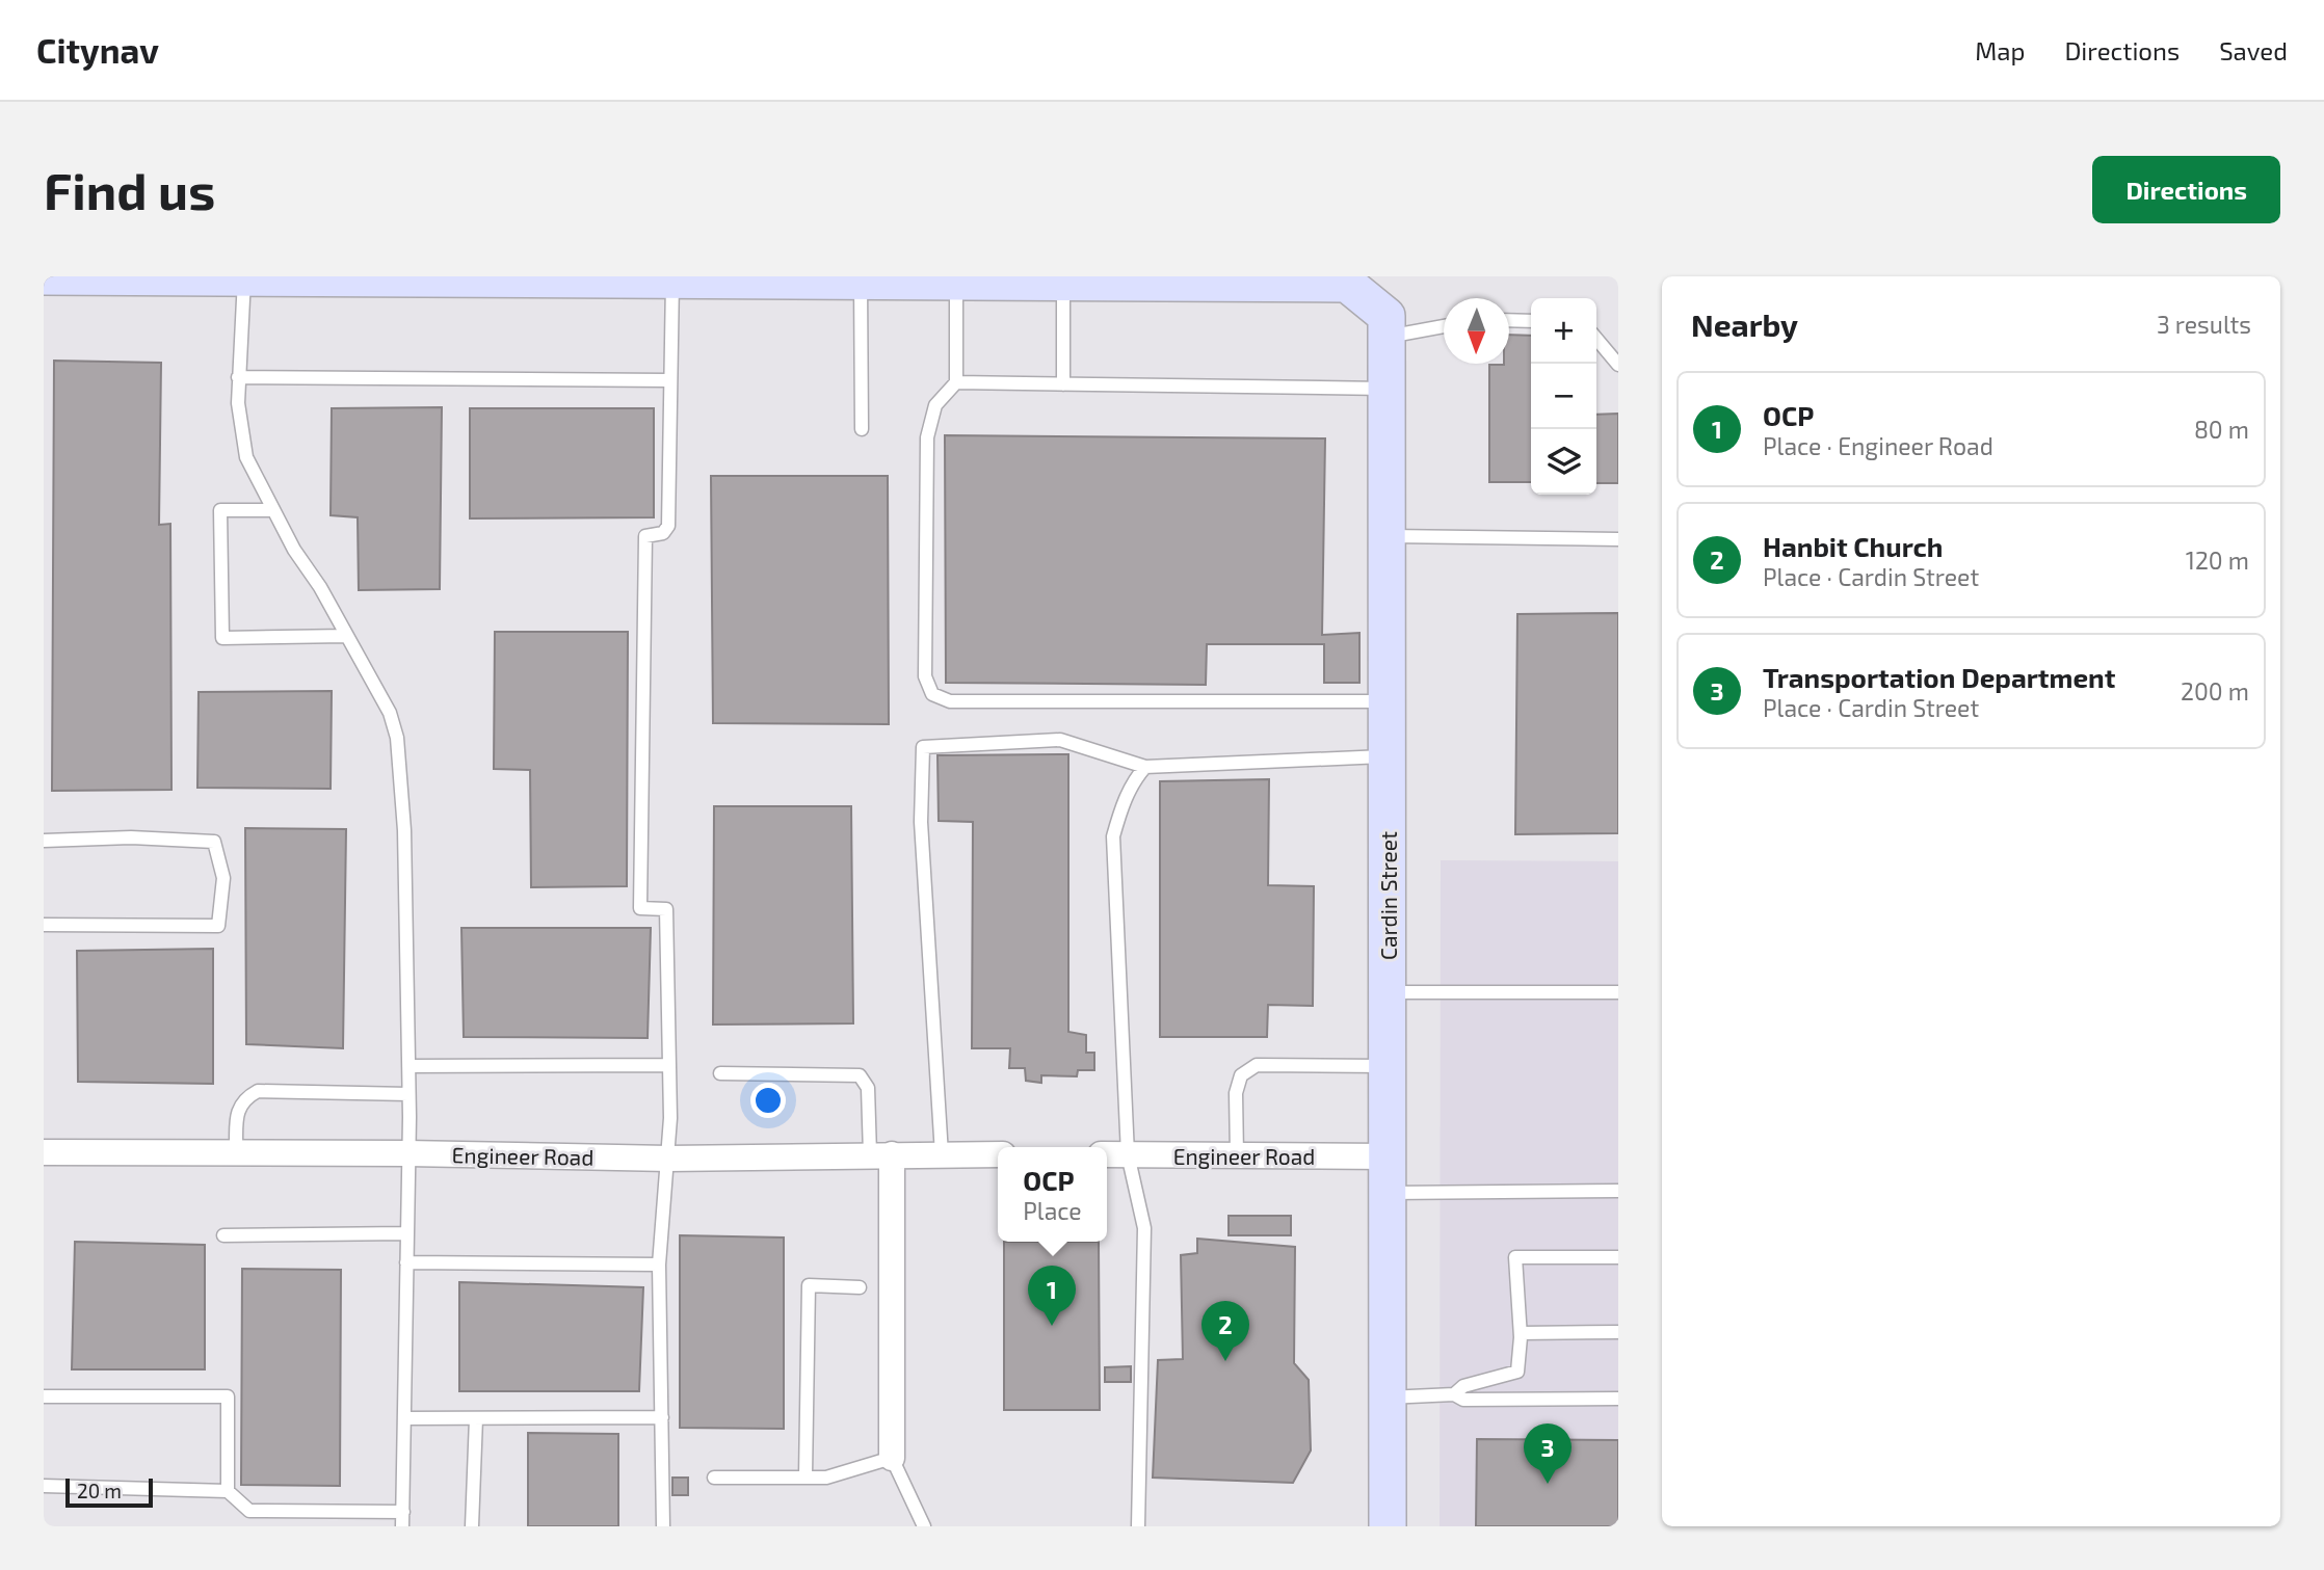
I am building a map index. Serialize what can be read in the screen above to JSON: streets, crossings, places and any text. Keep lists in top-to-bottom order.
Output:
{
  "streets": {
    "street": ["Cardin Street", "Engineer Road"]
  },
  "crossings": [
    ["Cardin Street", "Engineer Road"]
  ],
  "scale_bar": "20 m",
  "north": "bottom",
  "page": {
    "header": "Citynav",
    "nav": ["Map", "Directions", "Saved"],
    "buttons": "Directions",
    "title": "Find us",
    "heading": ["Nearby", "3 results"],
    "map_buttons": ["+", "−"],
    "list": [
      {
        "mark": "1",
        "name": "OCP",
        "note": "Place · Engineer Road",
        "value": "80 m"
      },
      {
        "mark": "2",
        "name": "Hanbit Church",
        "note": "Place · Cardin Street",
        "value": "120 m"
      },
      {
        "mark": "3",
        "name": "Transportation Department",
        "note": "Place · Cardin Street",
        "value": "200 m"
      }
    ],
    "popup": ["OCP", "Place"],
    "pins": ["1", "2", "3"],
    "scale": "20 m"
  }
}
